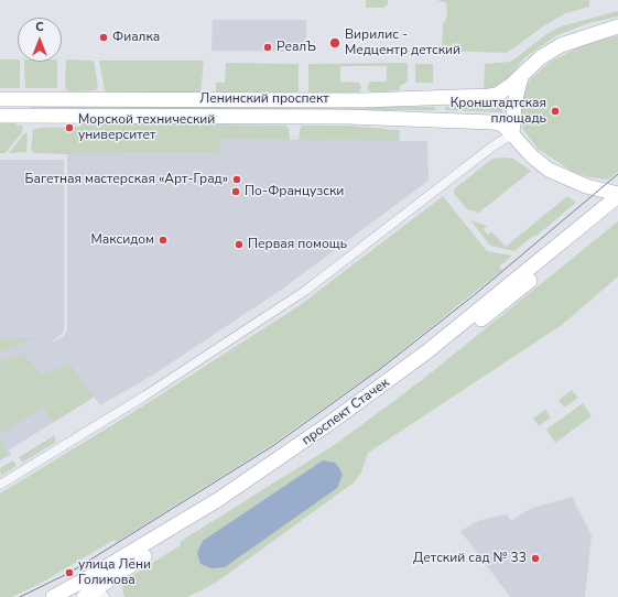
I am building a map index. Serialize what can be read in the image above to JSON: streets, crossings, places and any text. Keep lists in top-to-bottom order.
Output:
{
  "streets": {
    "main road": ["Ленинский проспект", "проспект Стачек"]
  },
  "places": [
    "Фиалка",
    "Вирилис - Медцентр детский",
    "РеалЪ",
    "Кронштадтская площадь",
    "Морской технический университет",
    "Багетная мастерская «Арт-Град»",
    "По-Французски",
    "Максидом",
    "Первая помощь",
    "Детский сад № 33",
    "улица Лёни Голикова"
  ],
  "north": "top"
}
